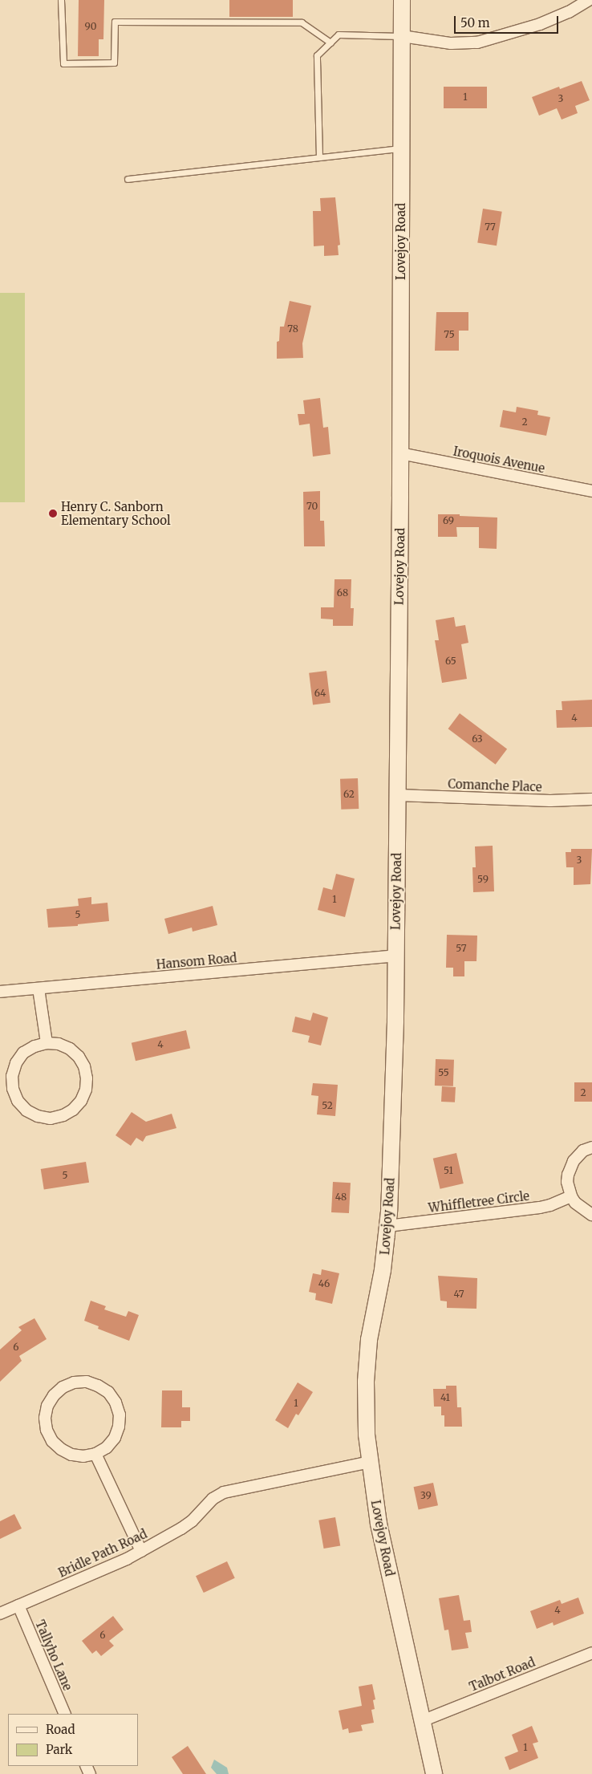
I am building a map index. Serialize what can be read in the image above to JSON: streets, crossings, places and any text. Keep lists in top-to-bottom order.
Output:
{
  "streets": {
    "main road": ["Lovejoy Road"],
    "street": [
      "Iroquois Avenue",
      "Comanche Place",
      "Hansom Road",
      "Whiffletree Circle",
      "Bridle Path Road",
      "Tallyho Lane",
      "Talbot Road"
    ]
  },
  "crossings": [
    ["Lovejoy Road", "Iroquois Avenue"],
    ["Lovejoy Road", "Comanche Place"],
    ["Lovejoy Road", "Hansom Road"],
    ["Lovejoy Road", "Whiffletree Circle"],
    ["Lovejoy Road", "Bridle Path Road"],
    ["Lovejoy Road", "Talbot Road"],
    ["Bridle Path Road", "Tallyho Lane"]
  ],
  "places": ["Henry C. Sanborn Elementary School"],
  "house_numbers": [
    "90",
    "1",
    "3",
    "77",
    "78",
    "75",
    "2",
    "70",
    "69",
    "68",
    "65",
    "64",
    "4",
    "63",
    "62",
    "3",
    "59",
    "1",
    "5",
    "57",
    "4",
    "55",
    "2",
    "52",
    "51",
    "5",
    "48",
    "46",
    "47",
    "6",
    "41",
    "1",
    "39",
    "4",
    "6",
    "1"
  ],
  "legend": ["Road", "Park"],
  "scale_bar": "50 m"
}
